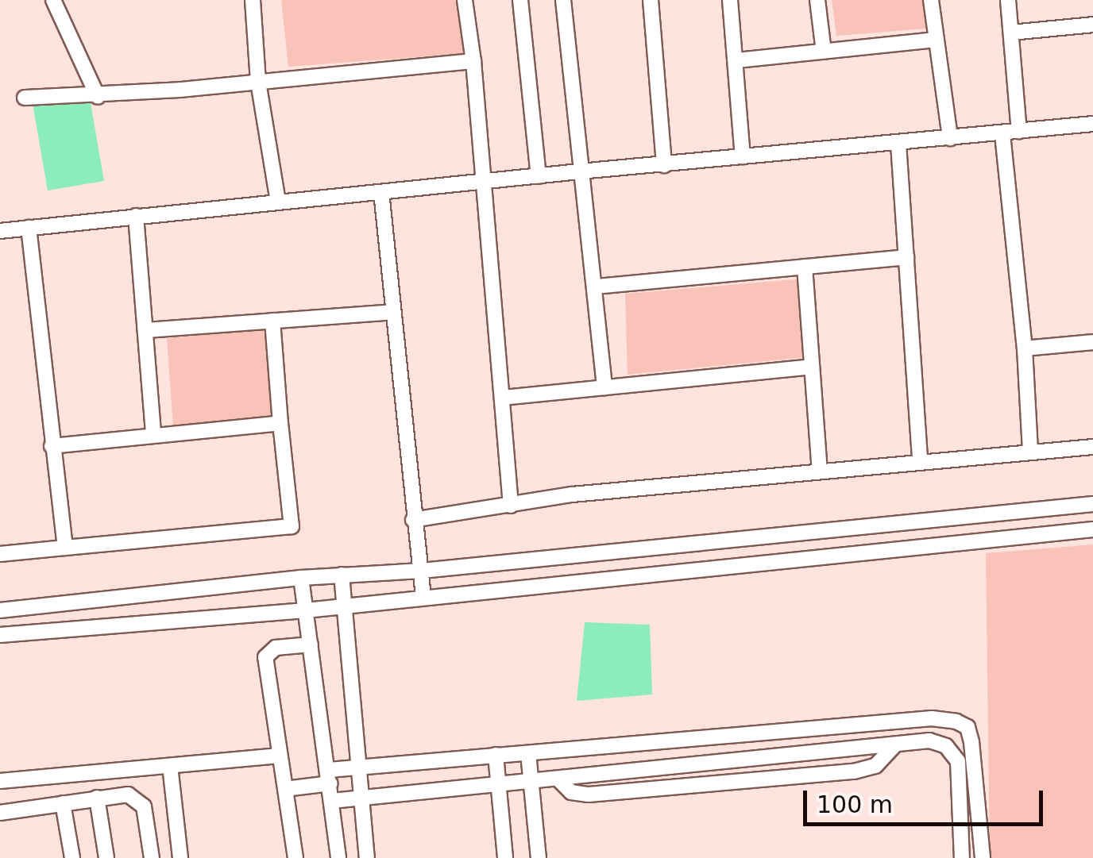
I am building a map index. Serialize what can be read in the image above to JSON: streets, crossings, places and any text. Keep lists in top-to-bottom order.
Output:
{
  "scale_bar": "100 m"
}
